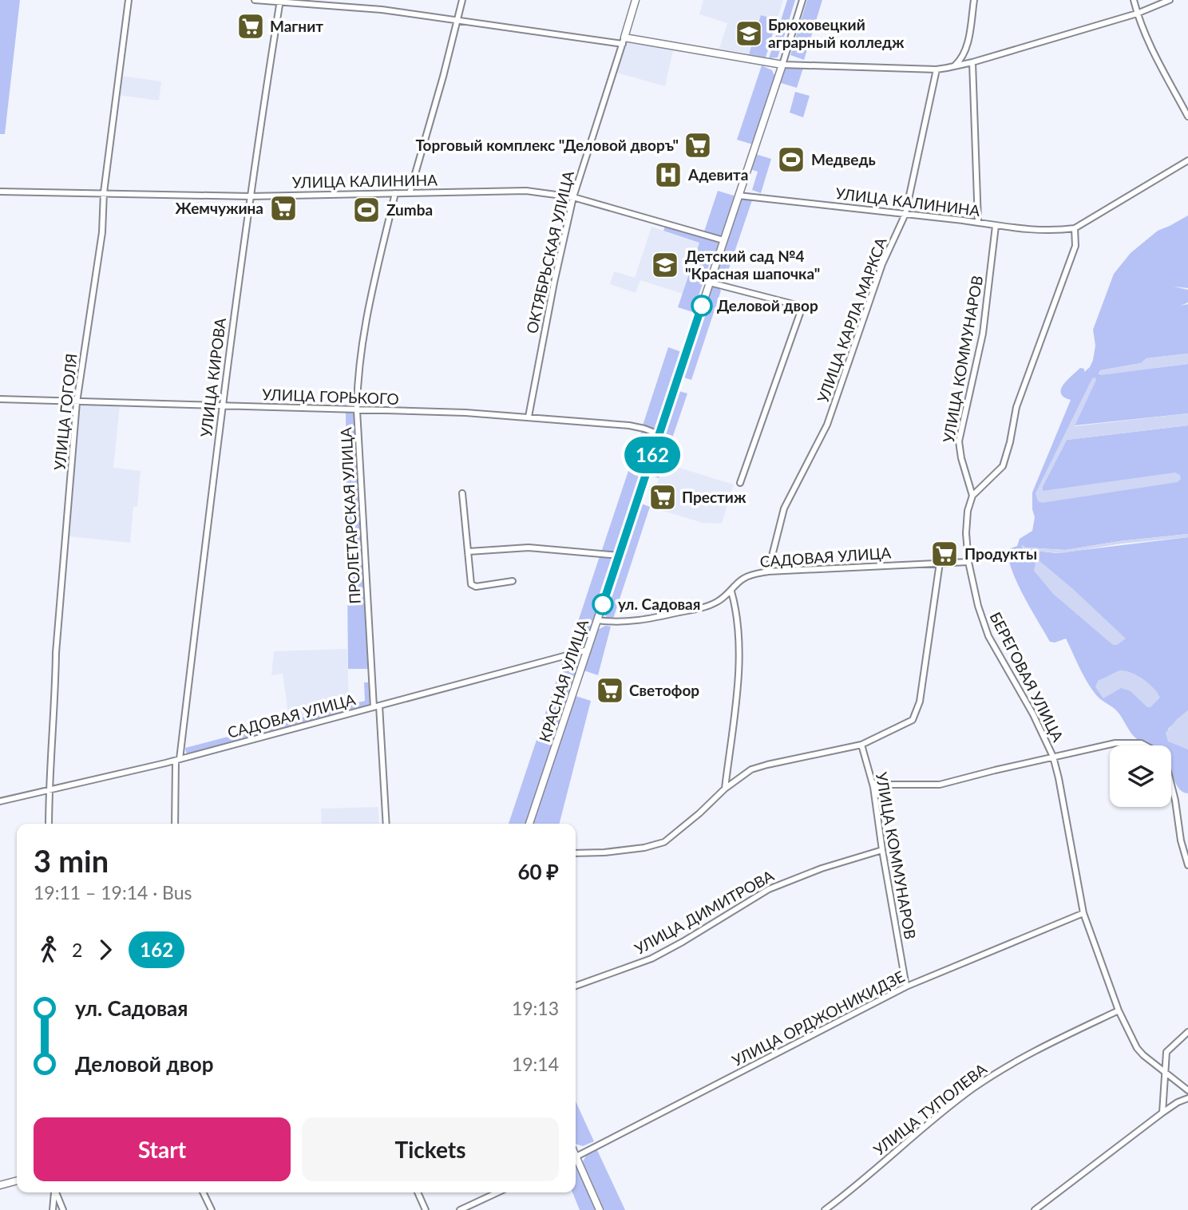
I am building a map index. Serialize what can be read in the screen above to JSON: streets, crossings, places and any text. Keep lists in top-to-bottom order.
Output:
{
  "streets": {
    "street": [
      "УЛИЦА КАЛИНИНА",
      "ОКТЯБРЬСКАЯ УЛИЦА",
      "УЛИЦА КАРЛА МАРКСА",
      "УЛИЦА КОММУНАРОВ",
      "УЛИЦА КИРОВА",
      "УЛИЦА ГОРЬКОГО",
      "УЛИЦА ГОГОЛЯ",
      "ПРОЛЕТАРСКАЯ УЛИЦА",
      "САДОВАЯ УЛИЦА",
      "БЕРЕГОВАЯ УЛИЦА",
      "КРАСНАЯ УЛИЦА",
      "УЛИЦА ДИМИТРОВА",
      "УЛИЦА ОРДЖОНИКИДЗЕ",
      "УЛИЦА ТУПОЛЕВА"
    ]
  },
  "crossings": [
    ["УЛИЦА КАЛИНИНА", "ОКТЯБРЬСКАЯ УЛИЦА"],
    ["УЛИЦА КАЛИНИНА", "УЛИЦА КАРЛА МАРКСА"],
    ["УЛИЦА КАЛИНИНА", "УЛИЦА КОММУНАРОВ"],
    ["УЛИЦА КАЛИНИНА", "УЛИЦА КИРОВА"],
    ["УЛИЦА КАЛИНИНА", "УЛИЦА ГОГОЛЯ"],
    ["УЛИЦА КАЛИНИНА", "ПРОЛЕТАРСКАЯ УЛИЦА"],
    ["УЛИЦА КАЛИНИНА", "КРАСНАЯ УЛИЦА"],
    ["ОКТЯБРЬСКАЯ УЛИЦА", "УЛИЦА ГОРЬКОГО"],
    ["УЛИЦА КАРЛА МАРКСА", "САДОВАЯ УЛИЦА"],
    ["УЛИЦА КОММУНАРОВ", "БЕРЕГОВАЯ УЛИЦА"],
    ["УЛИЦА КОММУНАРОВ", "УЛИЦА ДИМИТРОВА"],
    ["УЛИЦА КОММУНАРОВ", "УЛИЦА ОРДЖОНИКИДЗЕ"],
    ["УЛИЦА КИРОВА", "УЛИЦА ГОРЬКОГО"],
    ["УЛИЦА КИРОВА", "САДОВАЯ УЛИЦА"],
    ["УЛИЦА ГОРЬКОГО", "УЛИЦА ГОГОЛЯ"],
    ["УЛИЦА ГОРЬКОГО", "ПРОЛЕТАРСКАЯ УЛИЦА"],
    ["УЛИЦА ГОРЬКОГО", "КРАСНАЯ УЛИЦА"],
    ["УЛИЦА ГОГОЛЯ", "САДОВАЯ УЛИЦА"],
    ["ПРОЛЕТАРСКАЯ УЛИЦА", "САДОВАЯ УЛИЦА"],
    ["САДОВАЯ УЛИЦА", "БЕРЕГОВАЯ УЛИЦА"],
    ["САДОВАЯ УЛИЦА", "КРАСНАЯ УЛИЦА"],
    ["БЕРЕГОВАЯ УЛИЦА", "УЛИЦА ОРДЖОНИКИДЗЕ"],
    ["БЕРЕГОВАЯ УЛИЦА", "УЛИЦА ТУПОЛЕВА"]
  ],
  "places": {
    "supermarket": [
      "Магнит",
      "Торговый комплекс \"Деловой дворъ\"",
      "Жемчужина",
      "Престиж",
      "Продукты",
      "Светофор"
    ],
    "school or university": ["Брюховецкий аграрный колледж", "Детский сад №4 \"Красная шапочка\""],
    "sports": ["Медведь", "Zumba"],
    "hospital": ["Адевита"],
    "other": ["Деловой двор", "ул. Садовая"]
  },
  "lines": ["bus line 162"],
  "page": {
    "on_map": "162",
    "heading": ["3 min", "19:11 – 19:14 · Bus", "60 ₽"],
    "legs": ["2", "162"],
    "list": [
      {
        "name": "ул. Садовая",
        "value": "19:13"
      },
      {
        "name": "Деловой двор",
        "value": "19:14"
      }
    ],
    "buttons": ["Start", "Tickets"]
  }
}
